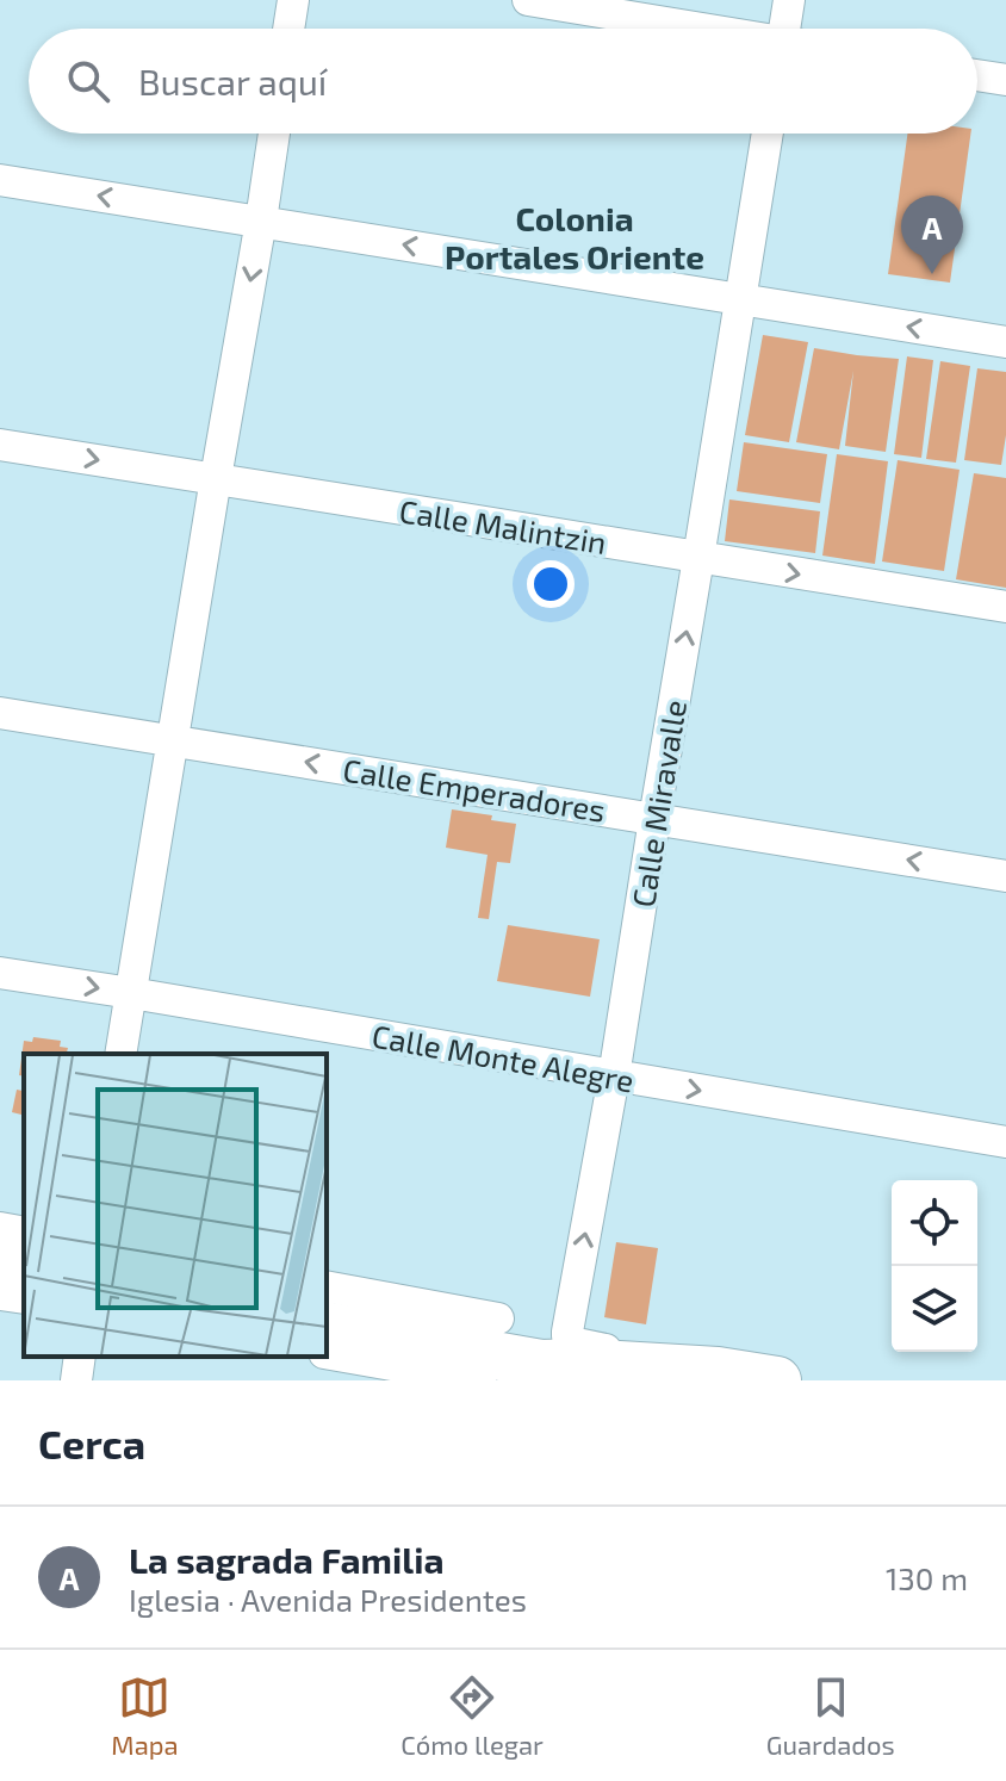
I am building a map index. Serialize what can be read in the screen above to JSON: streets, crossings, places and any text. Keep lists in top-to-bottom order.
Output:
{
  "streets": {
    "street": [
      "Calle Malintzin",
      "Calle Emperadores",
      "Calle Miravalle",
      "Calle Monte Alegre"
    ]
  },
  "crossings": [
    ["Calle Malintzin", "Calle Miravalle"],
    ["Calle Emperadores", "Calle Miravalle"],
    ["Calle Miravalle", "Calle Monte Alegre"]
  ],
  "one_way": ["Calle Emperadores", "Calle Miravalle", "Calle Monte Alegre"],
  "districts": ["Colonia Portales Oriente"],
  "page": {
    "search": "Buscar aquí",
    "pins": "A",
    "heading": "Cerca",
    "list": [
      {
        "mark": "A",
        "name": "La sagrada Familia",
        "note": "Iglesia · Avenida Presidentes",
        "value": "130 m"
      }
    ],
    "nav": ["Mapa", "Cómo llegar", "Guardados"]
  }
}
